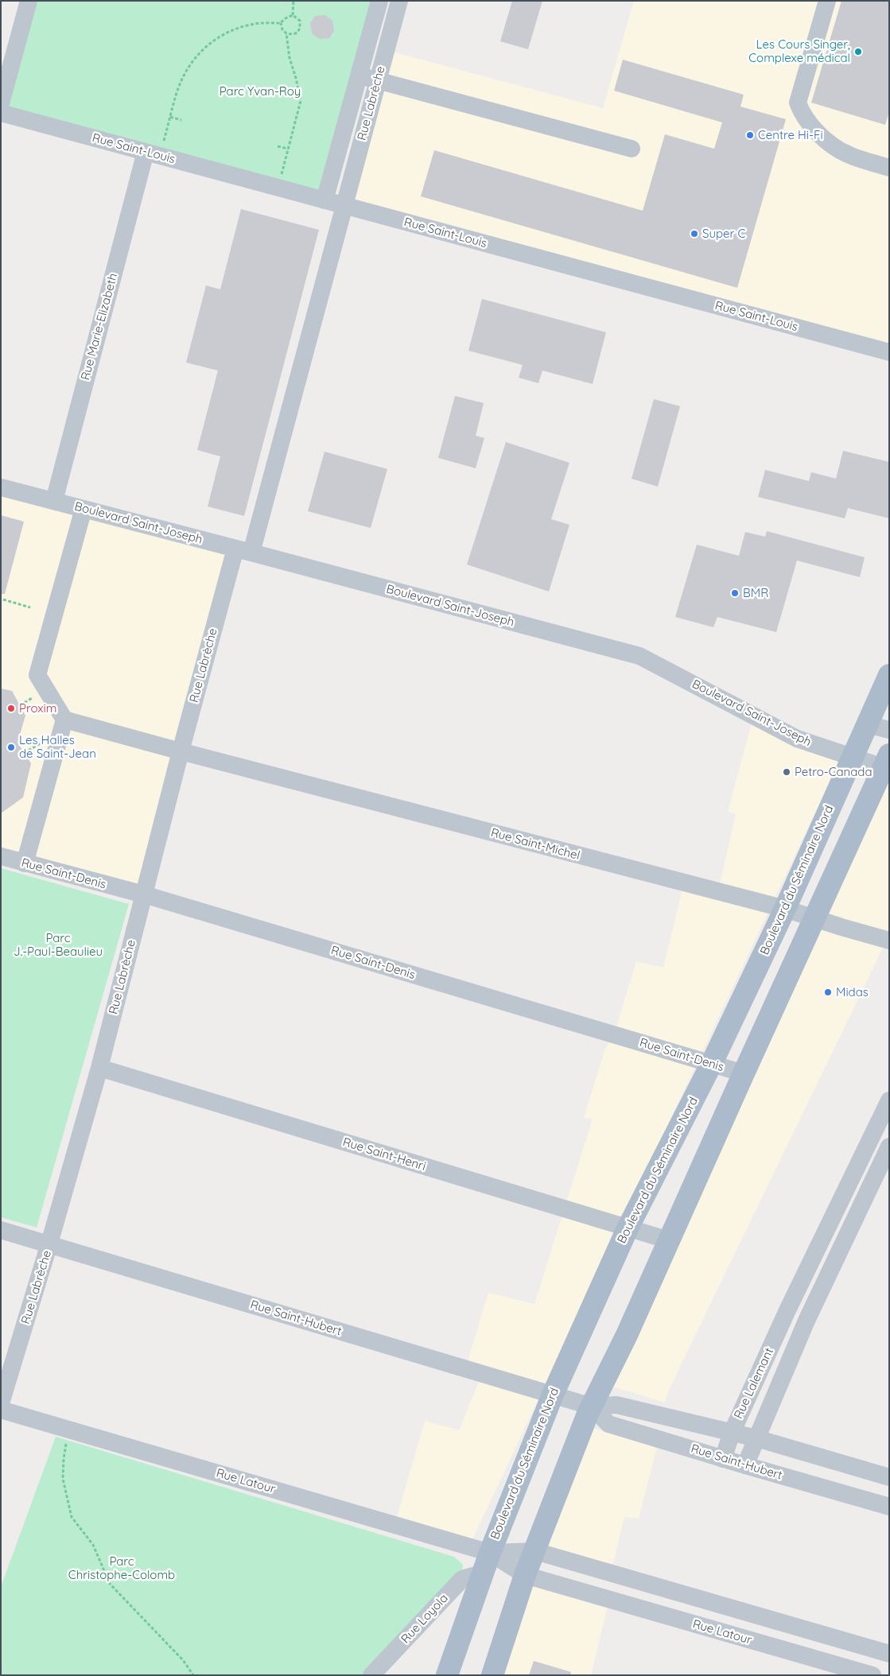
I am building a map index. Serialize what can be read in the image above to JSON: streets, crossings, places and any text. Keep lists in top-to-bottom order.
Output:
{
  "streets": {
    "main road": ["Boulevard du Séminaire Nord"],
    "street": [
      "Rue Labrèche",
      "Rue Saint-Louis",
      "Rue Marie-Elizabeth",
      "Boulevard Saint-Joseph",
      "Rue Saint-Michel",
      "Rue Saint-Denis",
      "Rue Saint-Henri",
      "Rue Saint-Hubert",
      "Rue Lalemant",
      "Rue Latour",
      "Rue Loyola"
    ]
  },
  "crossings": [
    ["Rue Labrèche", "Rue Saint-Louis"],
    ["Rue Labrèche", "Boulevard Saint-Joseph"],
    ["Rue Labrèche", "Rue Saint-Michel"],
    ["Rue Labrèche", "Rue Saint-Denis"],
    ["Rue Labrèche", "Rue Saint-Henri"],
    ["Rue Labrèche", "Rue Saint-Hubert"],
    ["Rue Saint-Louis", "Rue Marie-Elizabeth"],
    ["Rue Marie-Elizabeth", "Boulevard Saint-Joseph"],
    ["Boulevard Saint-Joseph", "Boulevard du Séminaire Nord"],
    ["Rue Saint-Michel", "Boulevard du Séminaire Nord"],
    ["Rue Saint-Denis", "Boulevard du Séminaire Nord"],
    ["Boulevard du Séminaire Nord", "Rue Saint-Henri"],
    ["Boulevard du Séminaire Nord", "Rue Saint-Hubert"],
    ["Boulevard du Séminaire Nord", "Rue Latour"],
    ["Boulevard du Séminaire Nord", "Rue Loyola"],
    ["Rue Saint-Hubert", "Rue Lalemant"],
    ["Rue Latour", "Rue Loyola"]
  ],
  "parks": ["Parc Yvan-Roy", "Parc J.-Paul-Beaulieu", "Parc Christophe-Colomb"],
  "places": [
    "Les Cours Singer, Complexe médical",
    "Centre Hi-Fi",
    "Super C",
    "BMR",
    "Proxim",
    "Les Halles de Saint-Jean",
    "Petro-Canada",
    "Midas"
  ]
}
